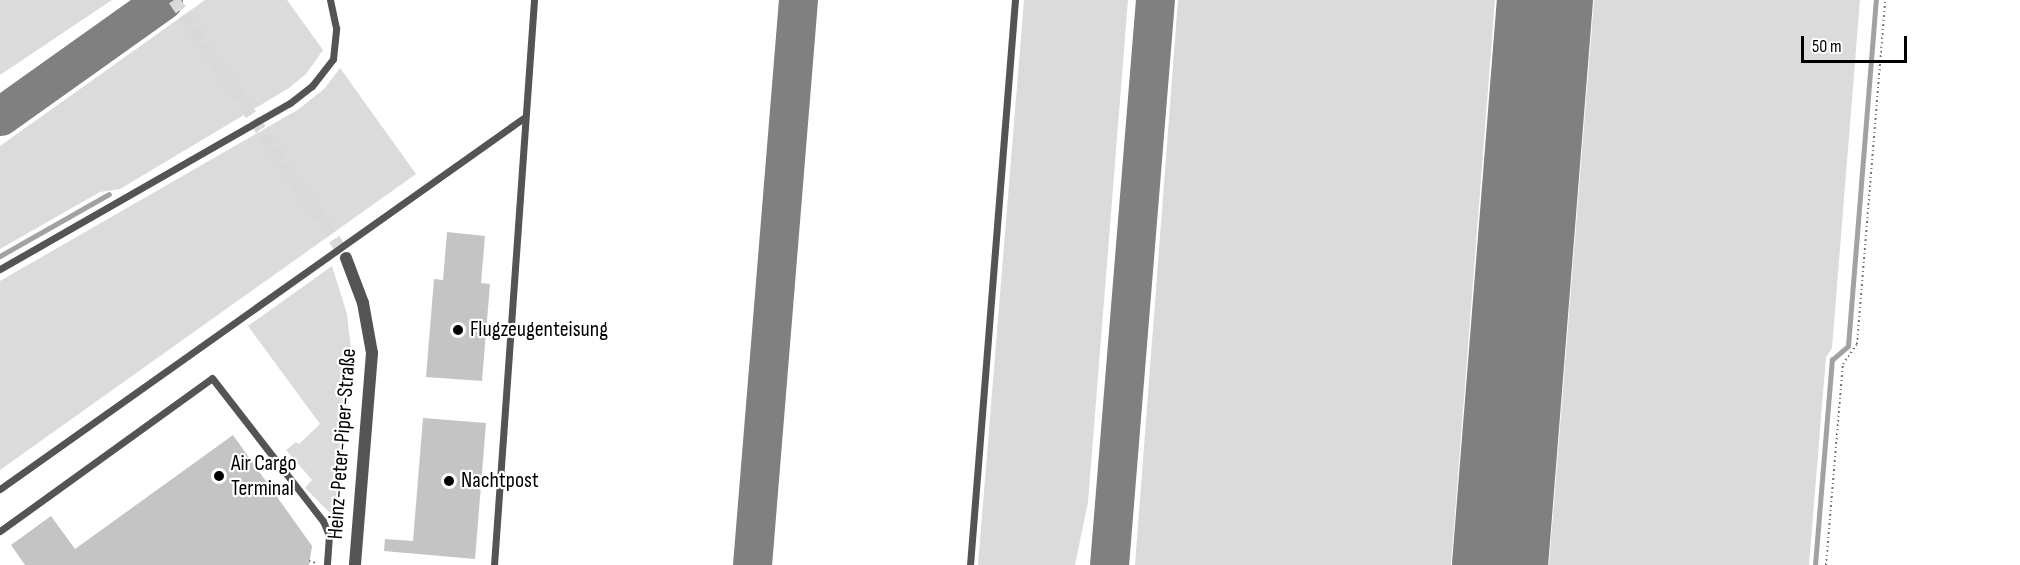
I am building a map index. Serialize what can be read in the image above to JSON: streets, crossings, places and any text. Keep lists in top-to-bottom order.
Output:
{
  "streets": {
    "street": ["Heinz-Peter-Piper-Straße"]
  },
  "places": ["Flugzeugenteisung", "Air Cargo Terminal", "Nachtpost"],
  "scale_bar": "50 m"
}
